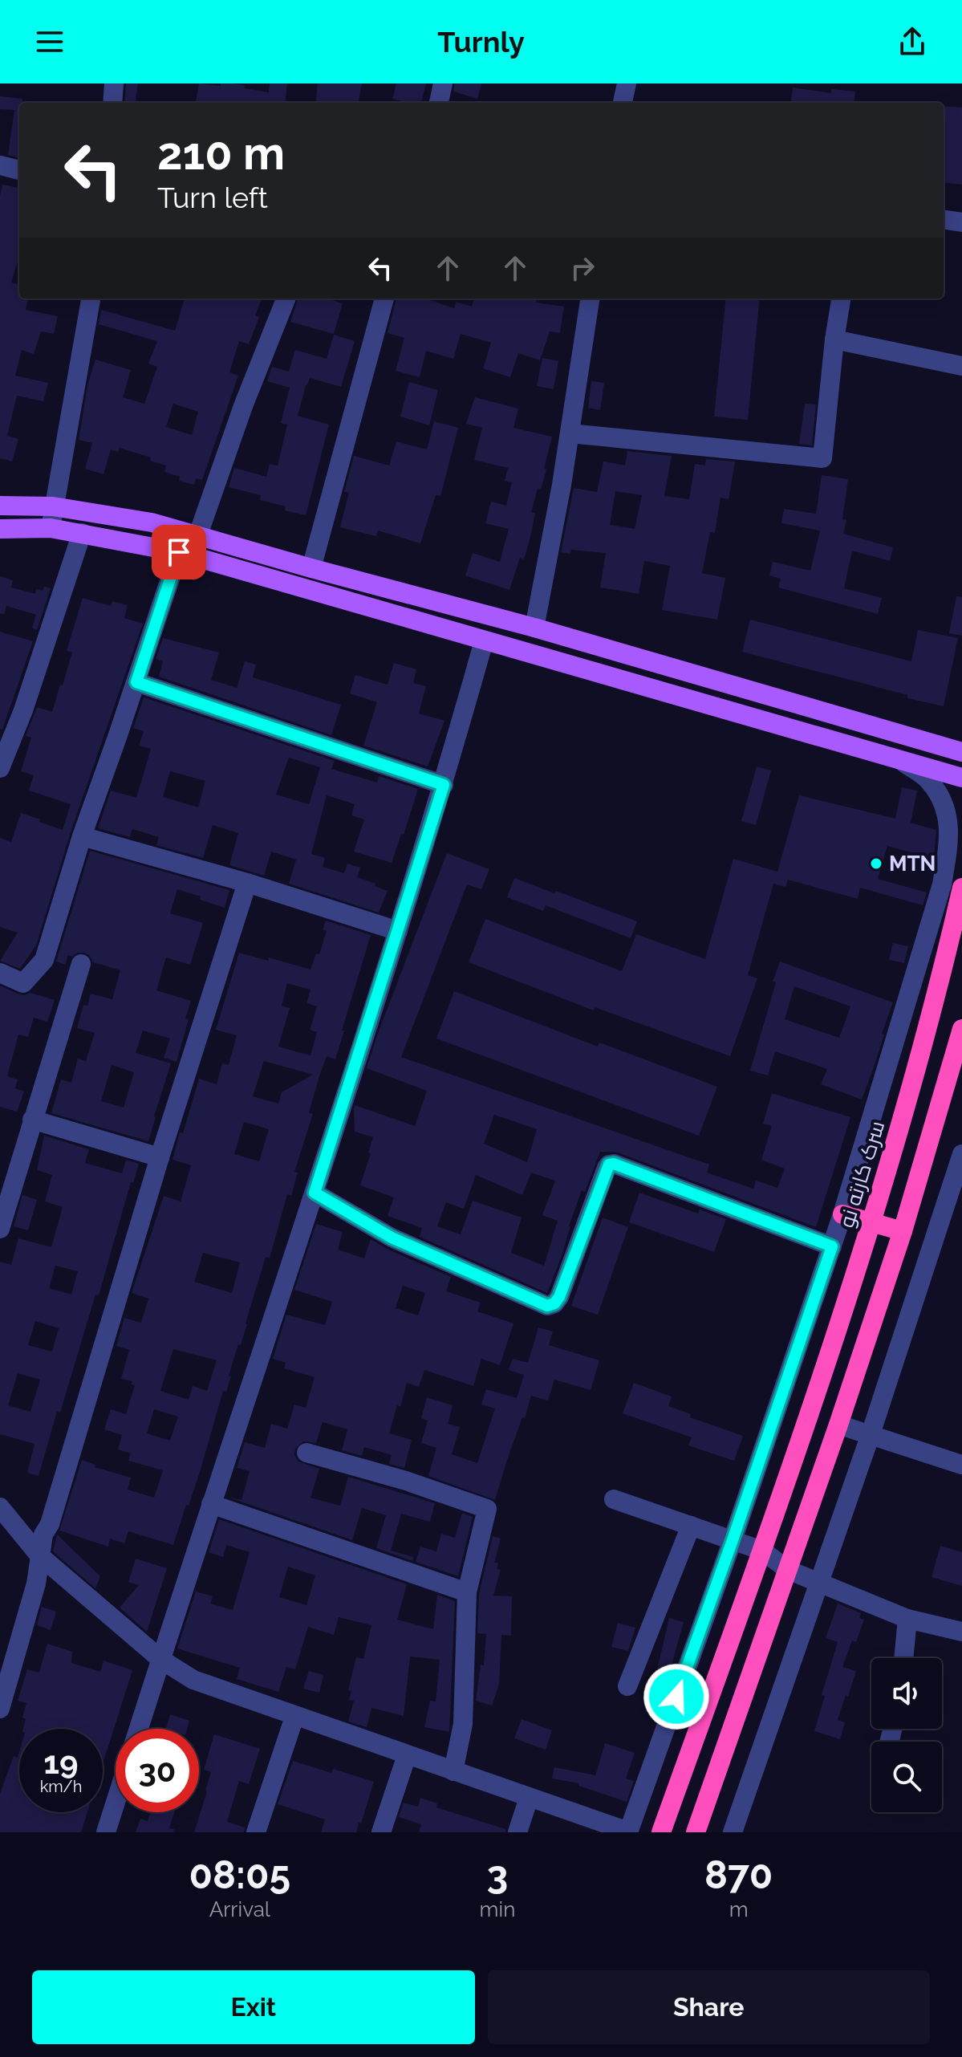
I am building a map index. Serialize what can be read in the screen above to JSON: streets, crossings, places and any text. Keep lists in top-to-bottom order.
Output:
{
  "streets": {
    "highway": ["سرک کارته نو"]
  },
  "places": ["MTN"],
  "page": {
    "header": "Turnly",
    "turn": ["210 m", "Turn left"],
    "speed": "19 km/h",
    "limit": "30",
    "eta": [
      "08:05",
      "Arrival",
      "3",
      "min",
      "870",
      "m"
    ],
    "buttons": ["Exit", "Share"]
  }
}
